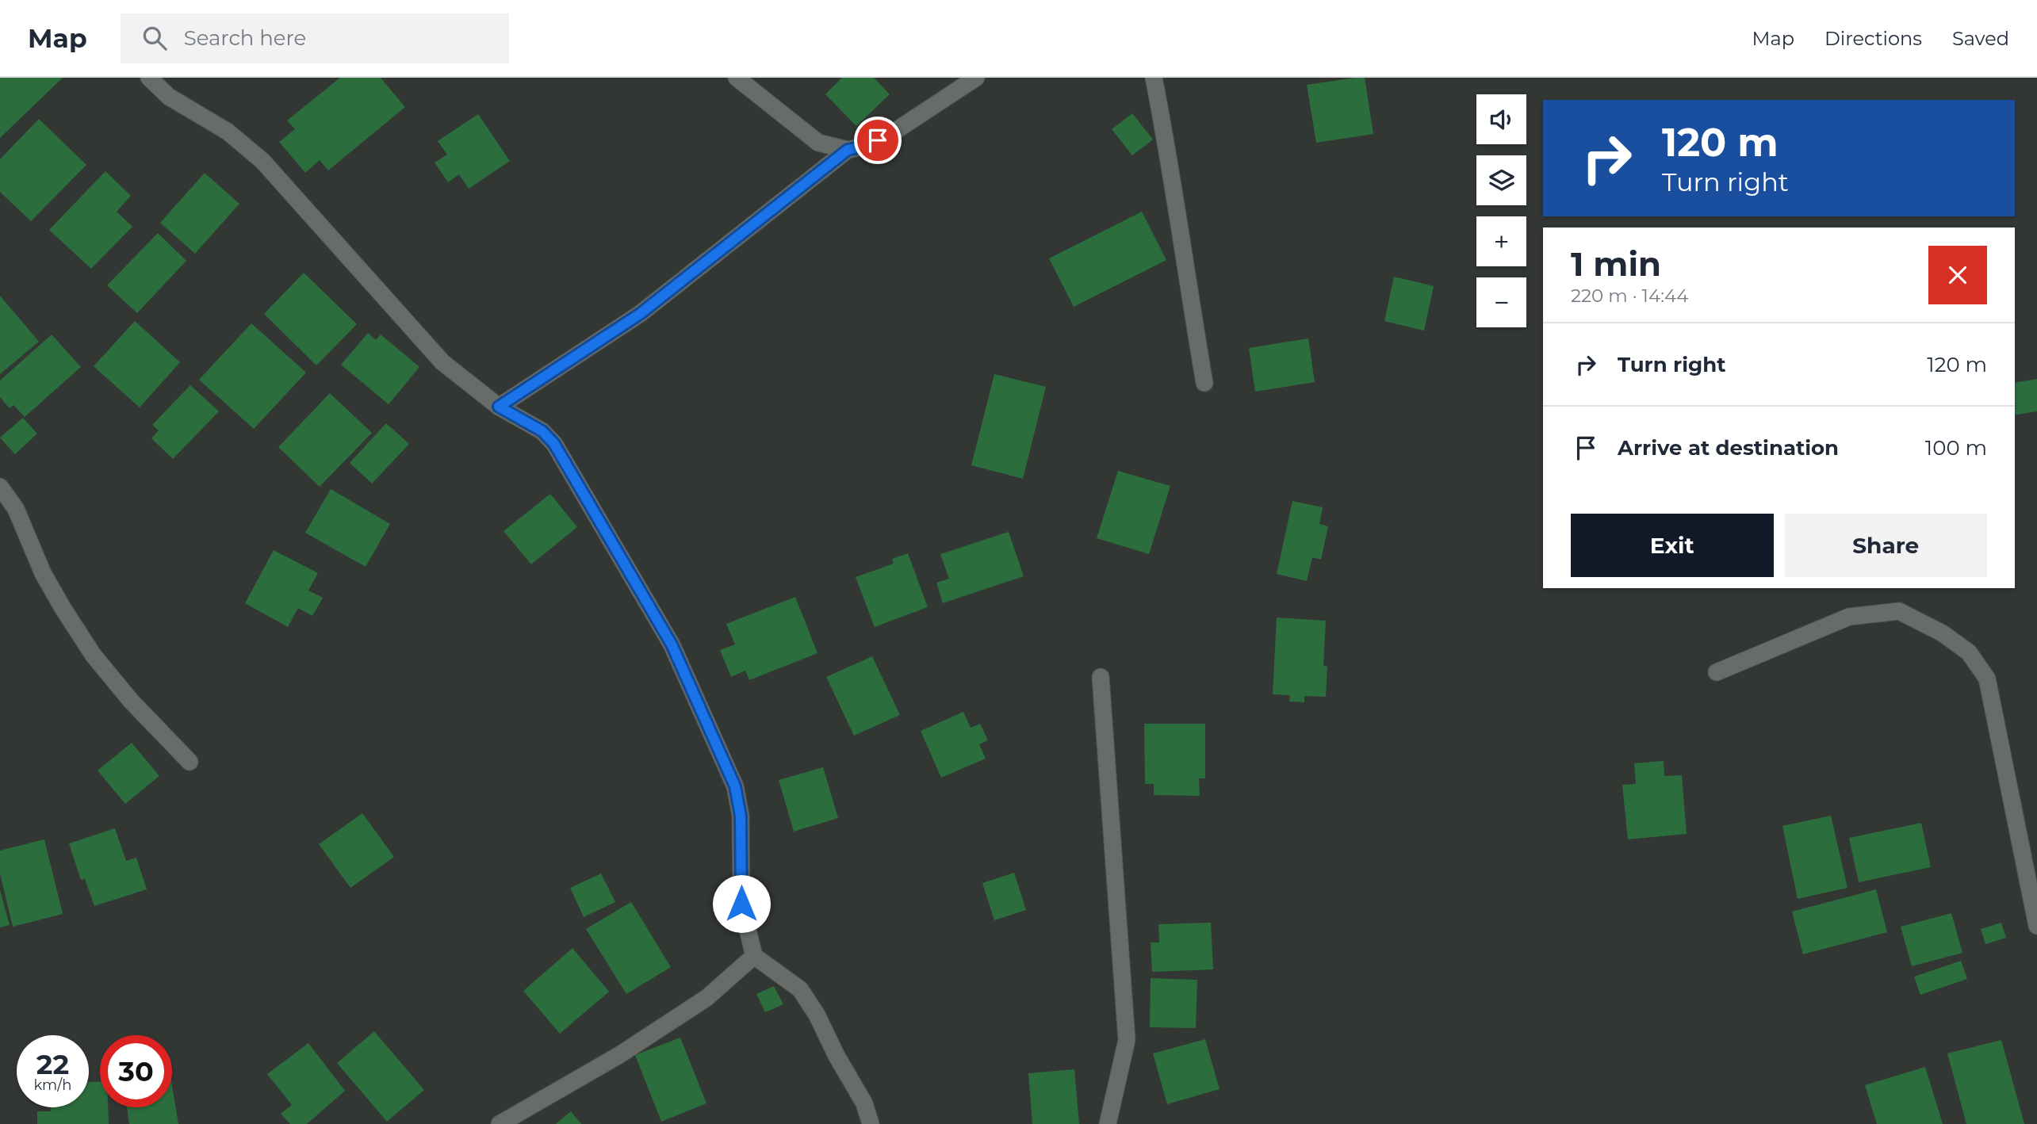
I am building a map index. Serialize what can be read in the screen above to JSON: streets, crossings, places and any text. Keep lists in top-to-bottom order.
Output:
{
  "page": {
    "header": "Map",
    "search": "Search here",
    "nav": ["Map", "Directions", "Saved"],
    "map_buttons": ["+", "−"],
    "turn": ["120 m", "Turn right"],
    "heading": ["1 min", "220 m · 14:44"],
    "list": [
      {
        "name": "Turn right",
        "value": "120 m"
      },
      {
        "name": "Arrive at destination",
        "value": "100 m"
      }
    ],
    "buttons": ["Exit", "Share"],
    "speed": "22 km/h",
    "limit": "30"
  }
}
